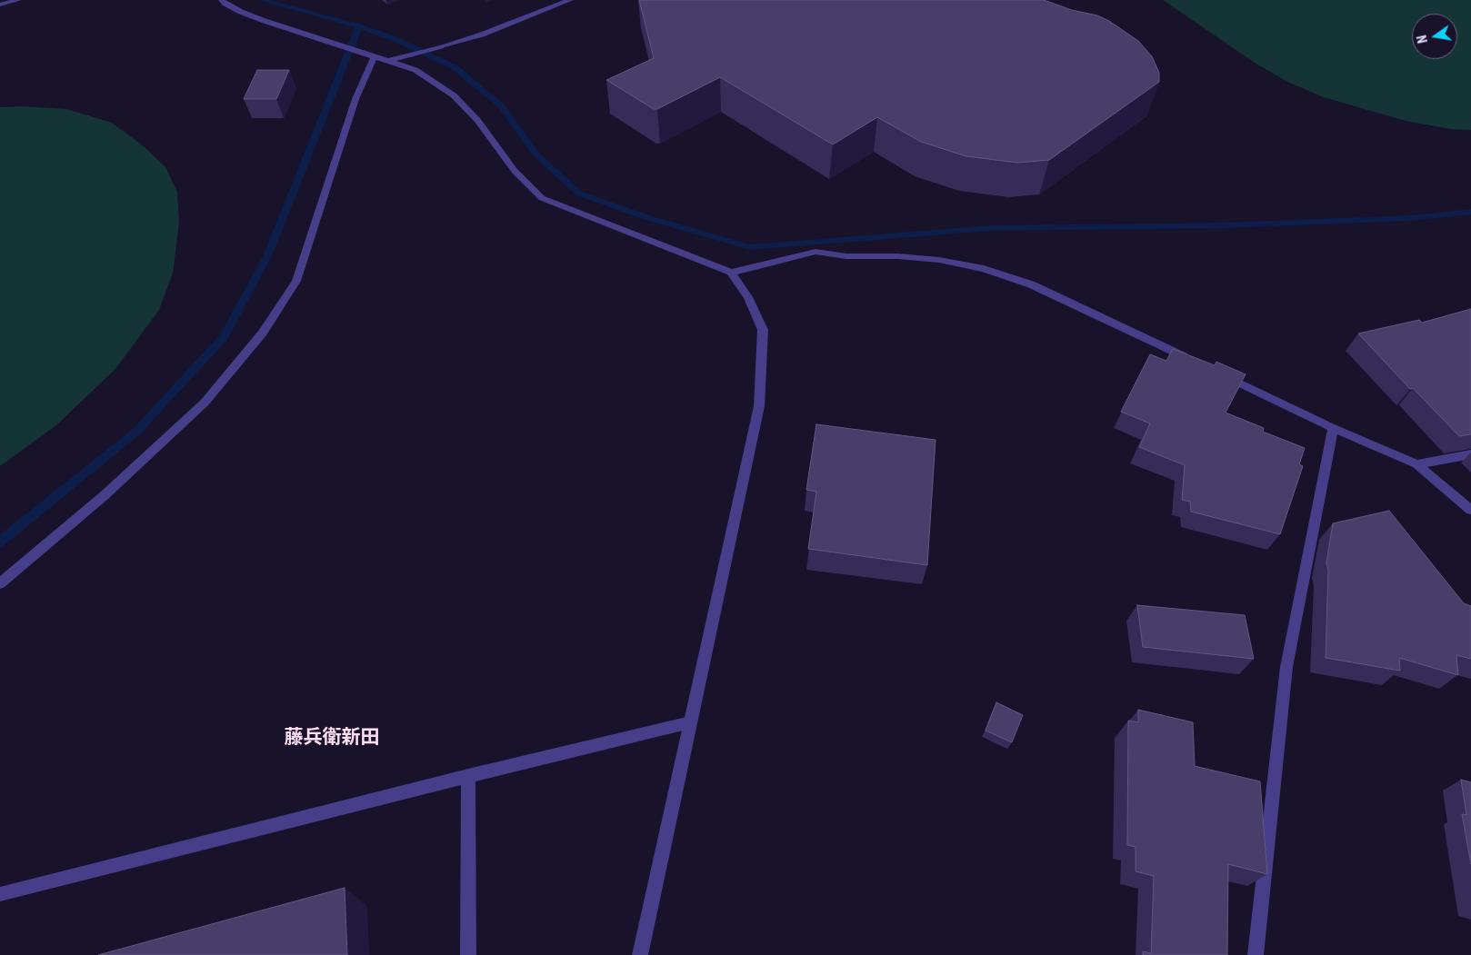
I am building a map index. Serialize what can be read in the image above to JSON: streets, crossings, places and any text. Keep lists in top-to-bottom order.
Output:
{
  "districts": ["藤兵衛新田"],
  "north": "left"
}
